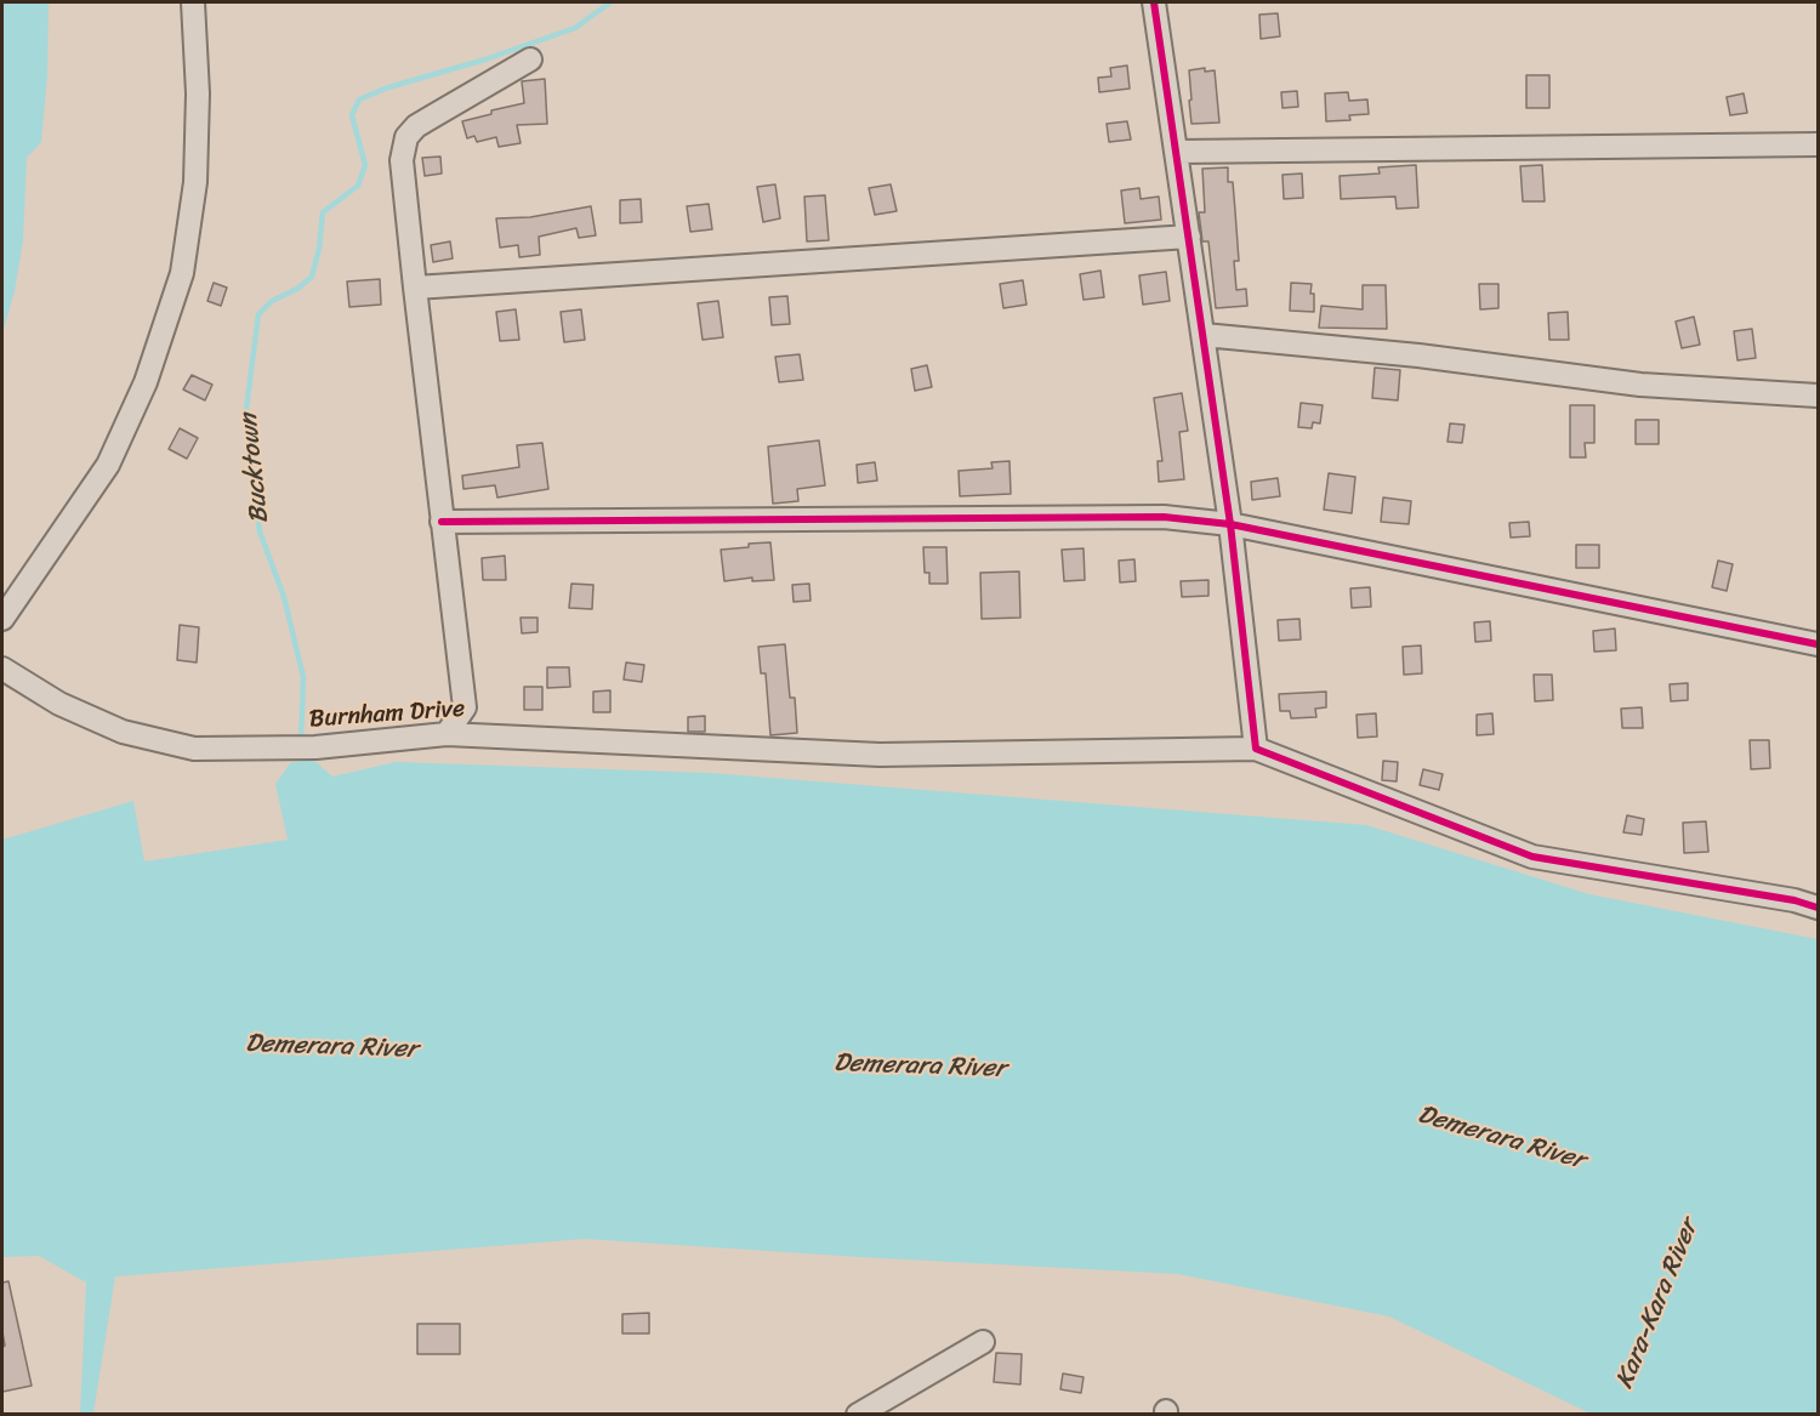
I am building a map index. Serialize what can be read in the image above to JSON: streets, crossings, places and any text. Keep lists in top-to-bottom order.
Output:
{
  "streets": {
    "street": ["Burnham Drive"]
  },
  "water": ["Bucktown", "Demerara River", "Kara-Kara River"]
}
